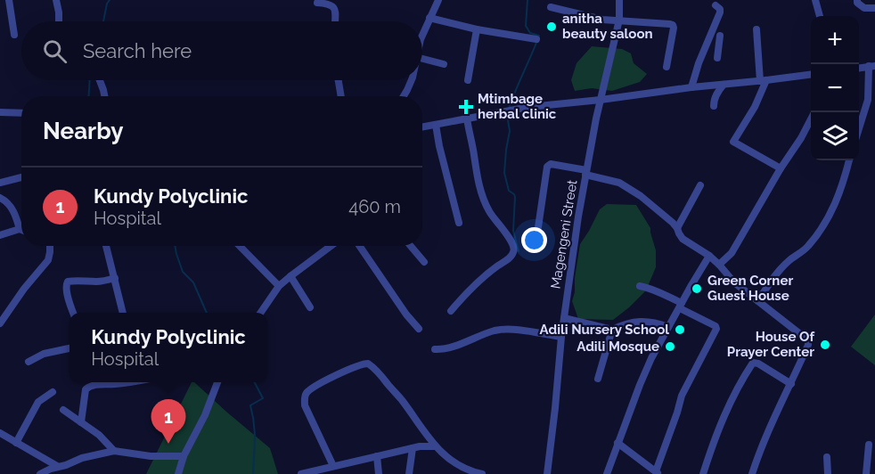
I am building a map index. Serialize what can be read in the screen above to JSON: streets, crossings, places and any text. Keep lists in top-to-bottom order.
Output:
{
  "streets": {
    "street": ["Magengeni Street"]
  },
  "places": {
    "other": [
      "anitha beauty saloon",
      "Green Corner Guest House",
      "Adili Nursery School",
      "House Of Prayer Center",
      "Adili Mosque"
    ],
    "health": ["Mtimbage herbal clinic"]
  },
  "page": {
    "map_buttons": ["+", "−"],
    "search": "Search here",
    "heading": "Nearby",
    "list": [
      {
        "mark": "1",
        "name": "Kundy Polyclinic",
        "note": "Hospital",
        "value": "460 m"
      }
    ],
    "popup": ["Kundy Polyclinic", "Hospital"],
    "pins": "1"
  }
}
